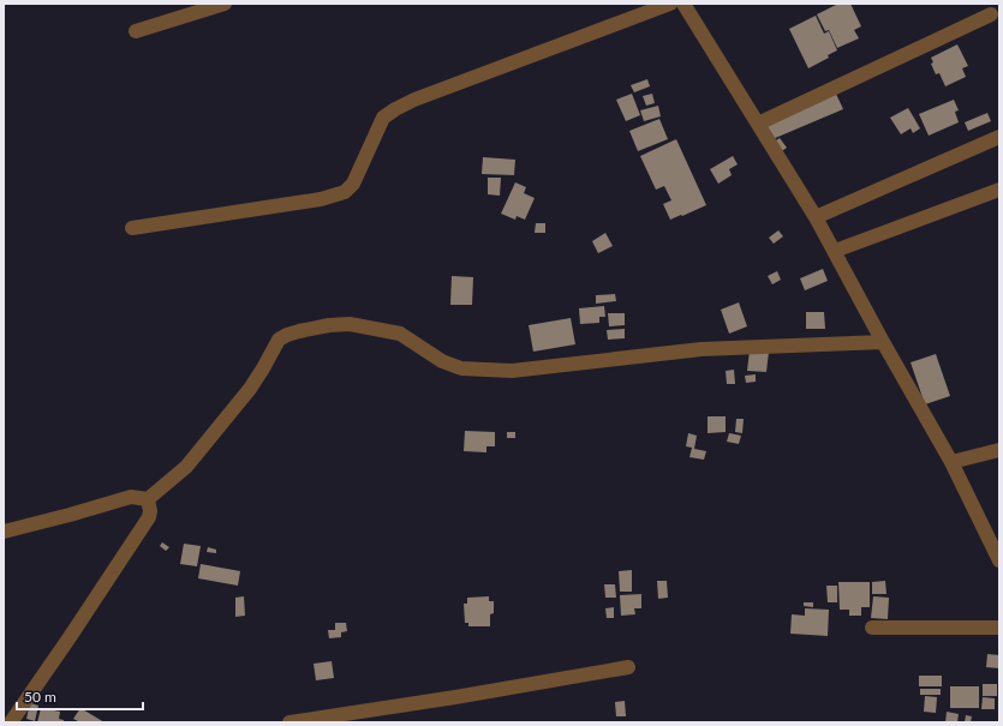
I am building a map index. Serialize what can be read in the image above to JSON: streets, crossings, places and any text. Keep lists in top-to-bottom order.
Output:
{
  "scale_bar": "50 m"
}
